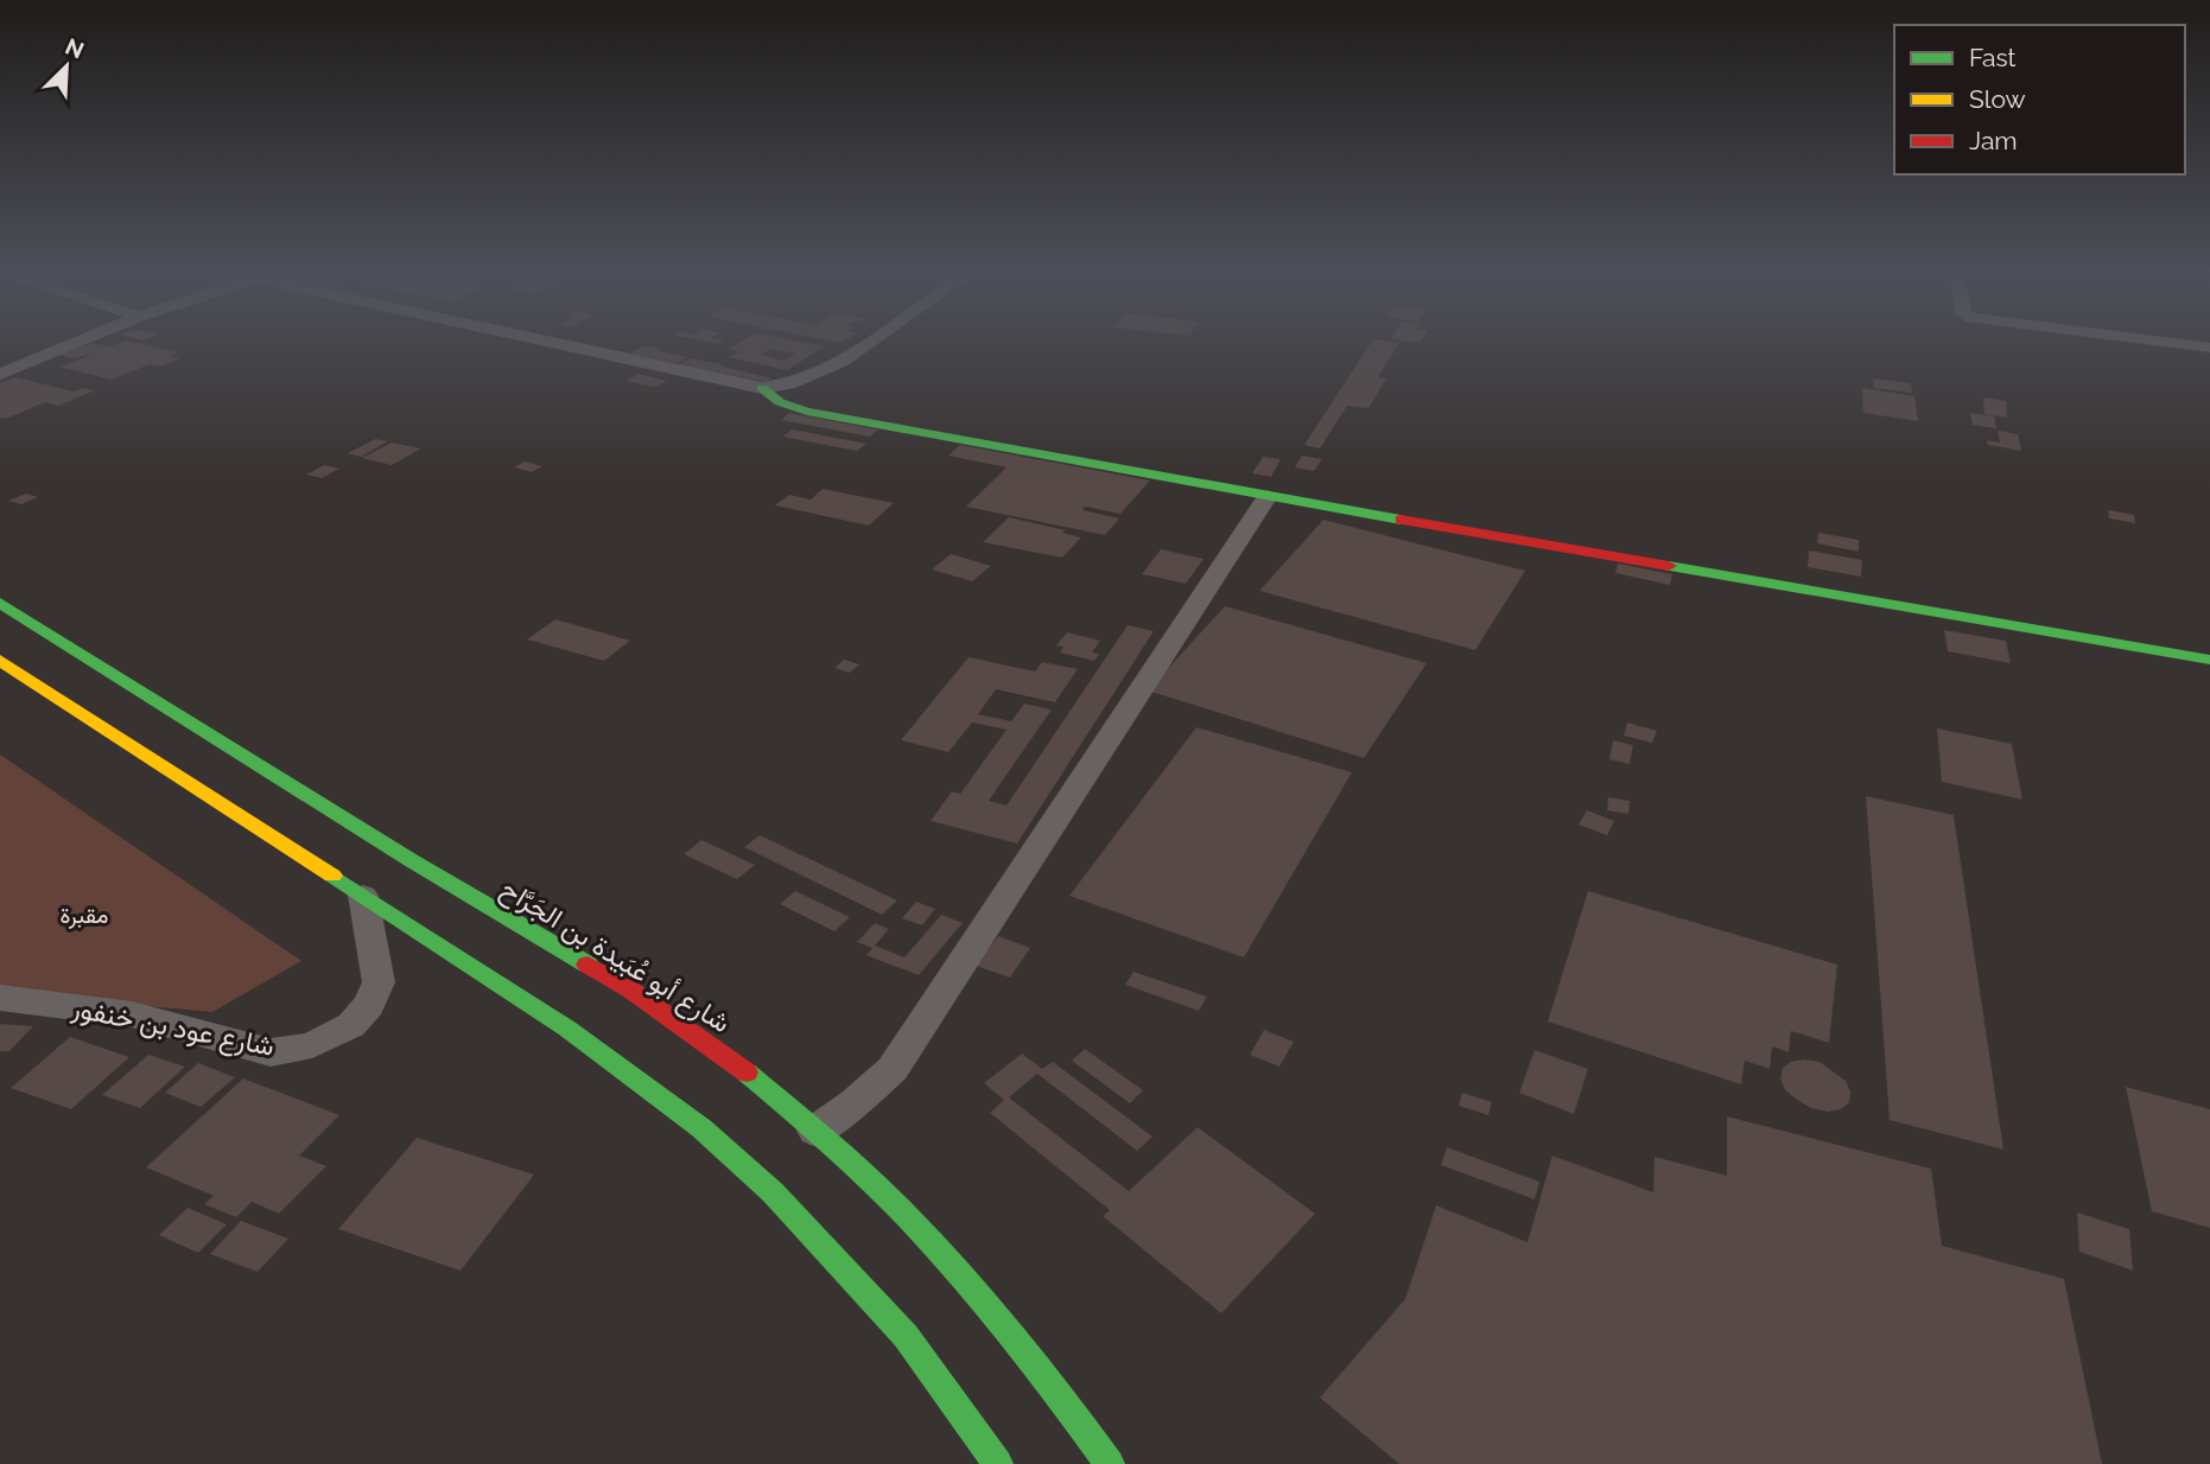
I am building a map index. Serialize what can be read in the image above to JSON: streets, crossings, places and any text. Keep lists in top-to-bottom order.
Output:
{
  "streets": {
    "main road": ["شارع أبو عُبَيدة بن الجَرَّاح"],
    "street": ["شارع عود بن خنفور"]
  },
  "parks": ["مقبرة"],
  "legend": ["Fast", "Slow", "Jam"],
  "north": "top right"
}
